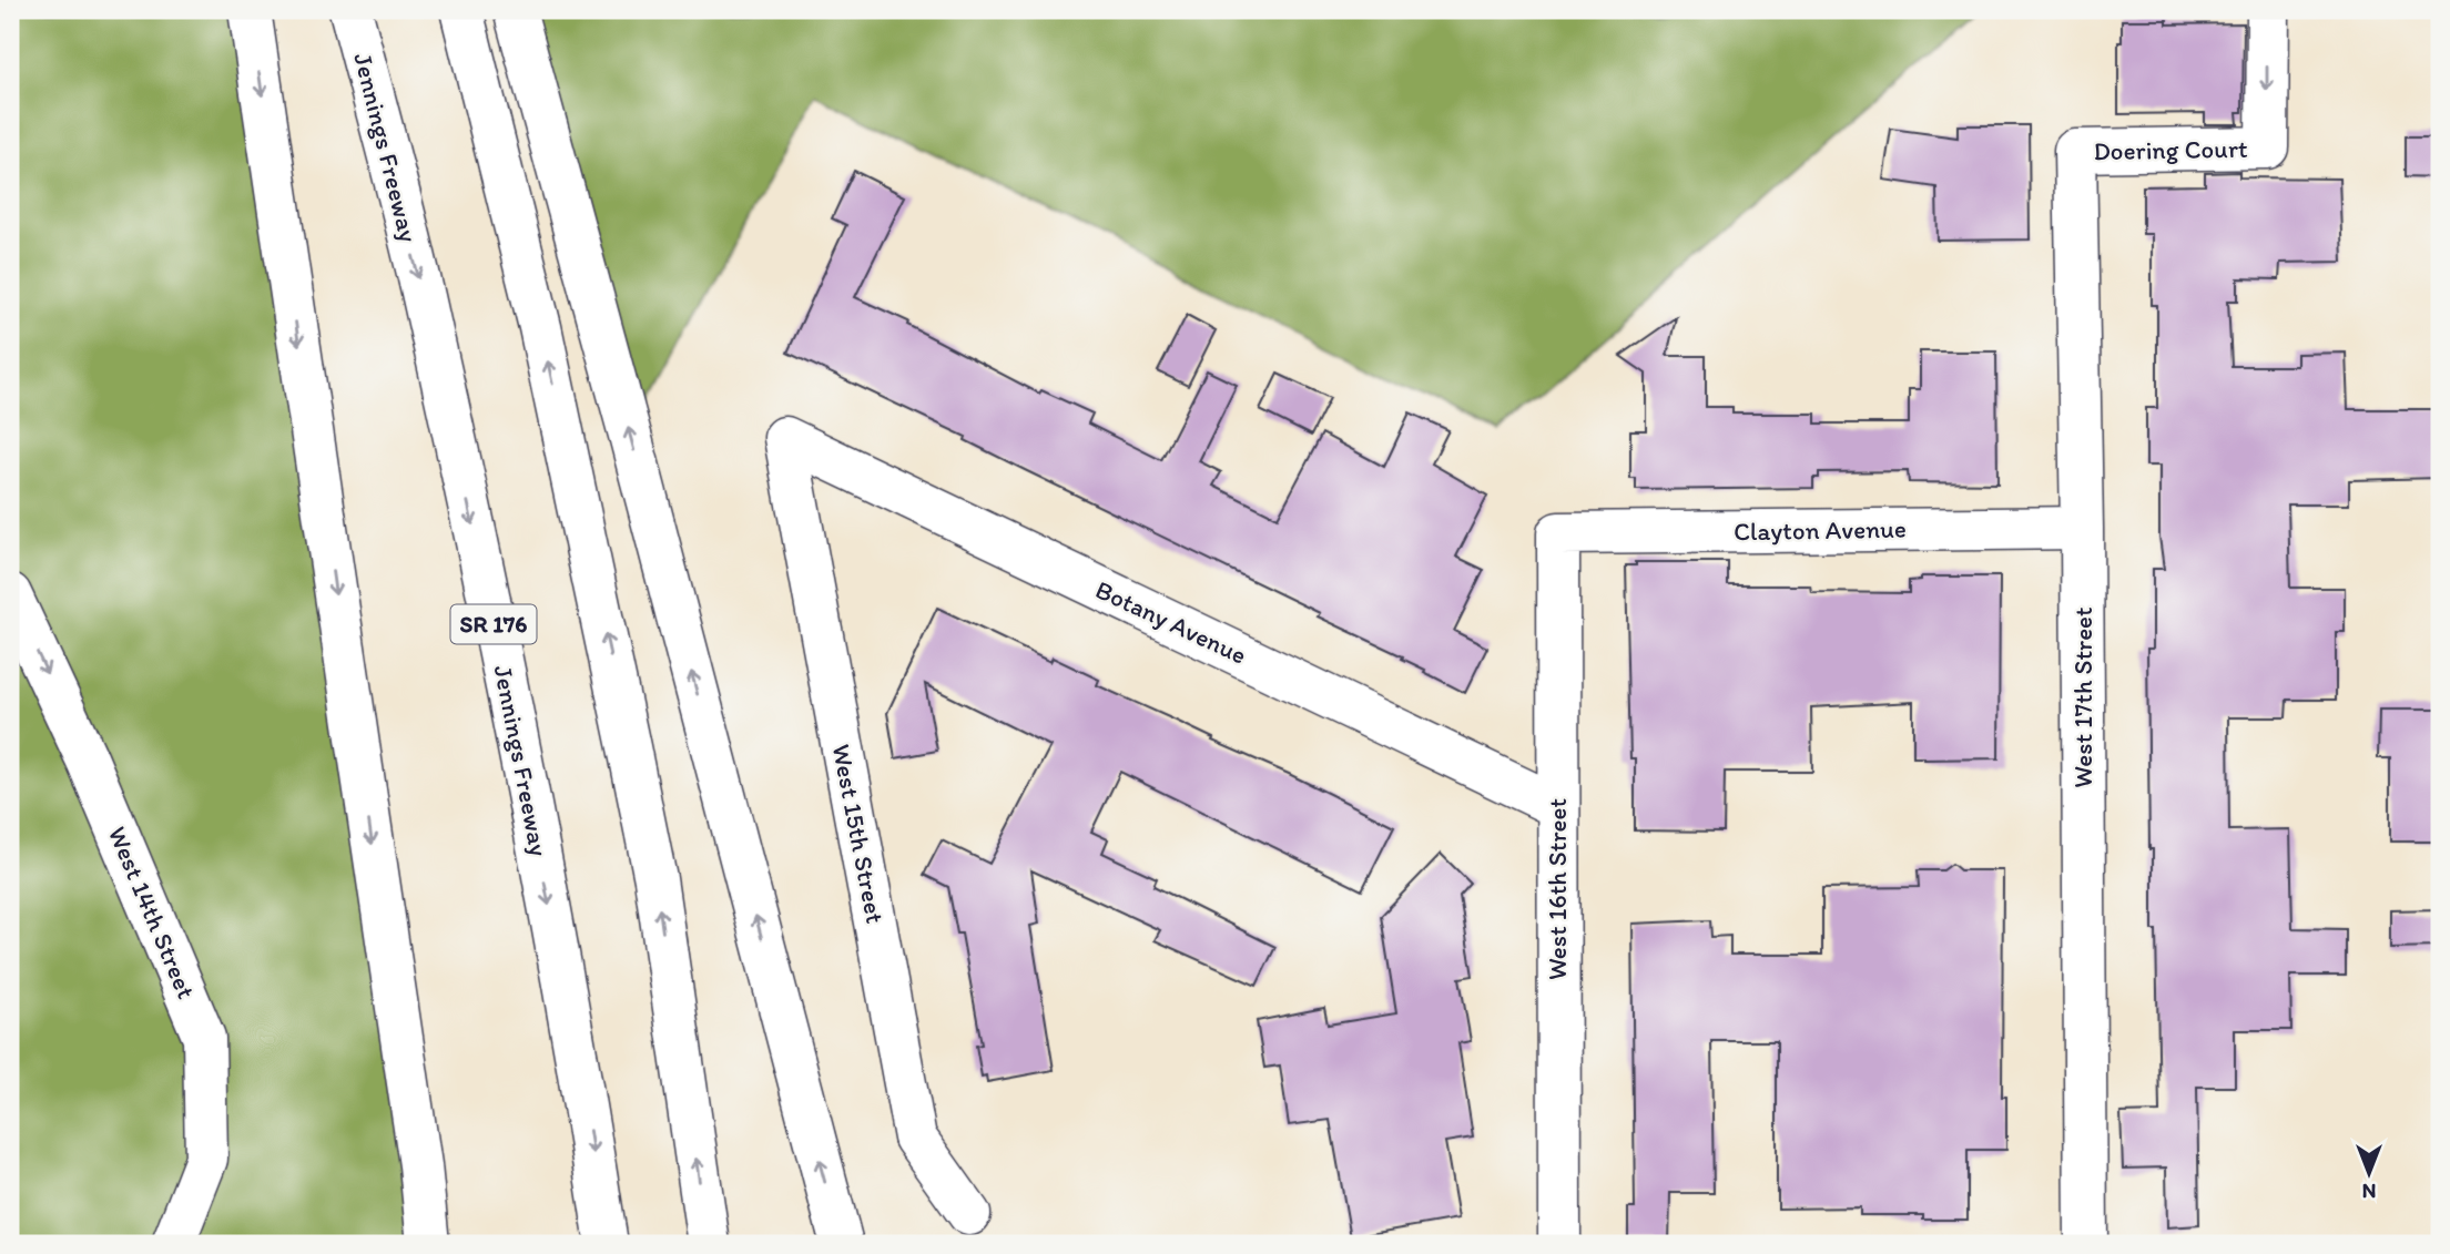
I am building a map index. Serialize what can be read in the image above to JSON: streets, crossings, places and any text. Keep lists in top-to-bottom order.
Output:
{
  "streets": {
    "main road": [
      "Jennings Freeway",
      "Doering Court",
      "Clayton Avenue",
      "Botany Avenue",
      "SR 176",
      "West 17th Street",
      "West 15th Street",
      "West 16th Street",
      "West 14th Street"
    ]
  },
  "crossings": [
    ["Doering Court", "West 17th Street"],
    ["Clayton Avenue", "West 17th Street"],
    ["Clayton Avenue", "West 16th Street"],
    ["Botany Avenue", "West 15th Street"],
    ["Botany Avenue", "West 16th Street"]
  ],
  "north": "bottom"
}
